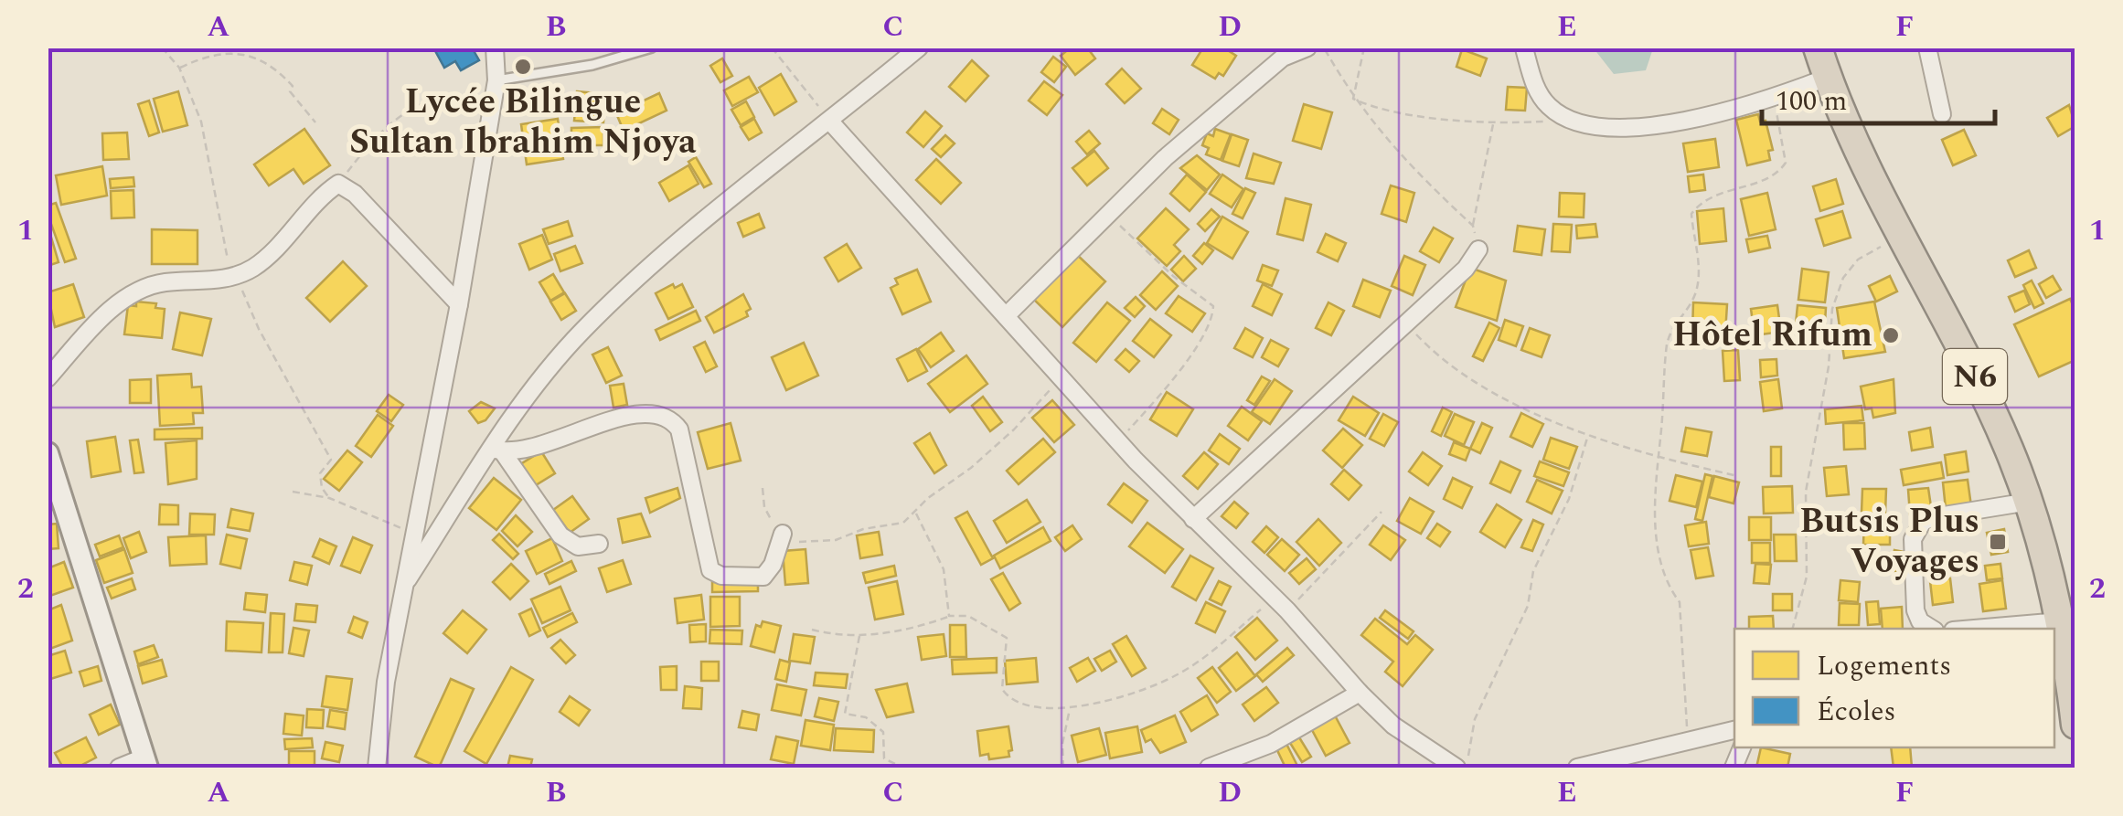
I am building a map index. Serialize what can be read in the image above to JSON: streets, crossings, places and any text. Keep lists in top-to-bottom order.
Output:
{
  "streets": {
    "highway": ["N6"]
  },
  "places": {
    "other": ["Lycée Bilingue Sultan Ibrahim Njoya", "Hôtel Rifum"],
    "transit": ["Butsis Plus Voyages"]
  },
  "legend": ["Logements", "Écoles"],
  "scale_bar": "100 m",
  "grid": {
    "columns": [
      "A",
      "B",
      "C",
      "D",
      "E",
      "F"
    ],
    "rows": ["1", "2"]
  }
}
